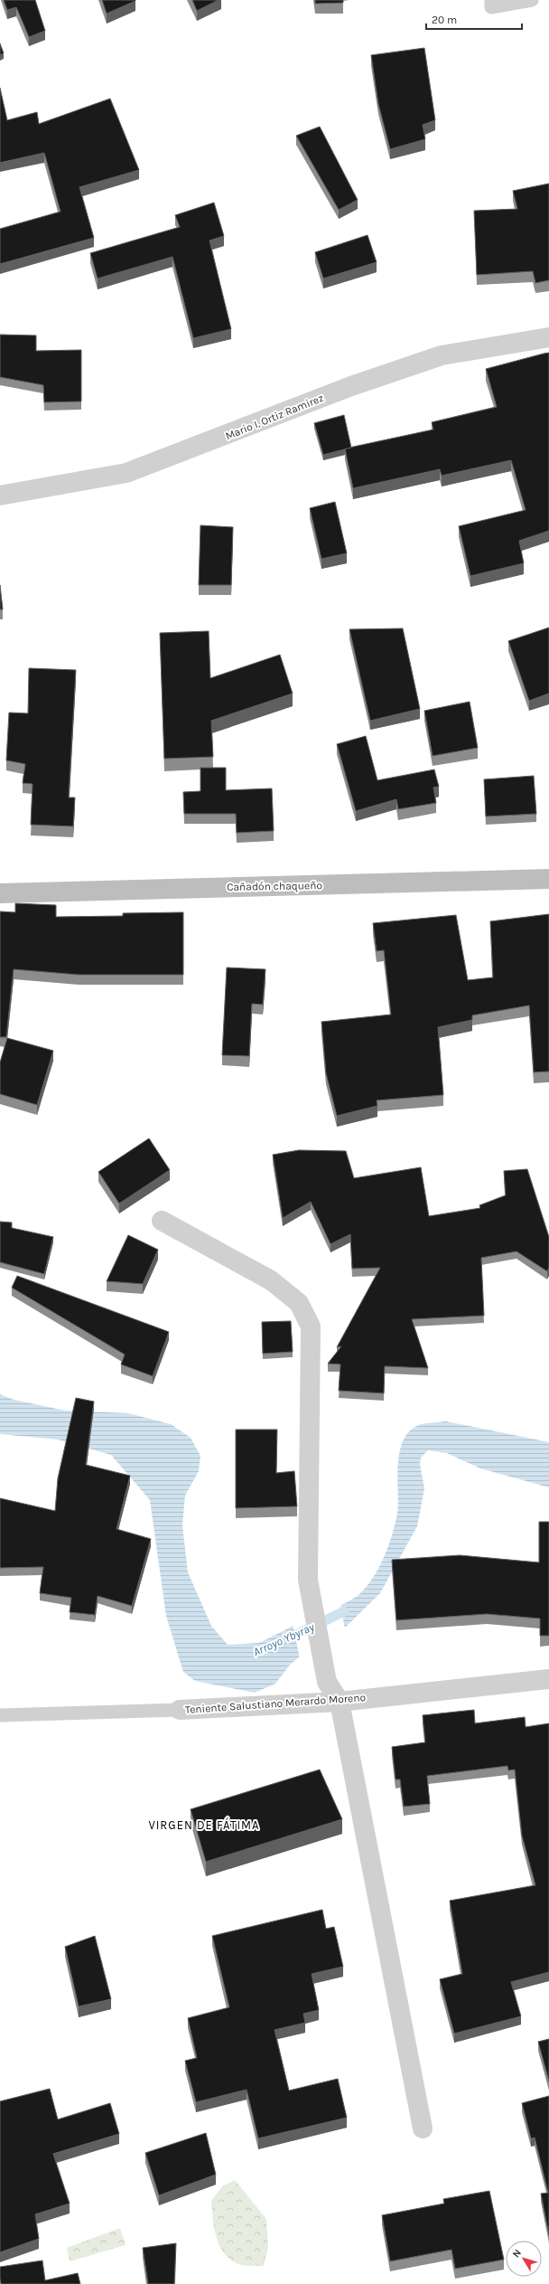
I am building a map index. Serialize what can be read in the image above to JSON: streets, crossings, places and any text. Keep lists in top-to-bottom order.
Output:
{
  "streets": {
    "main road": ["Cañadón chaqueño"],
    "street": ["Mario I. Ortiz Ramirez", "Teniente Salustiano Merardo Moreno"]
  },
  "districts": ["VIRGEN DE FÁTIMA"],
  "water": ["Arroyo Ybyray"],
  "scale_bar": "20 m",
  "north": "top left"
}
